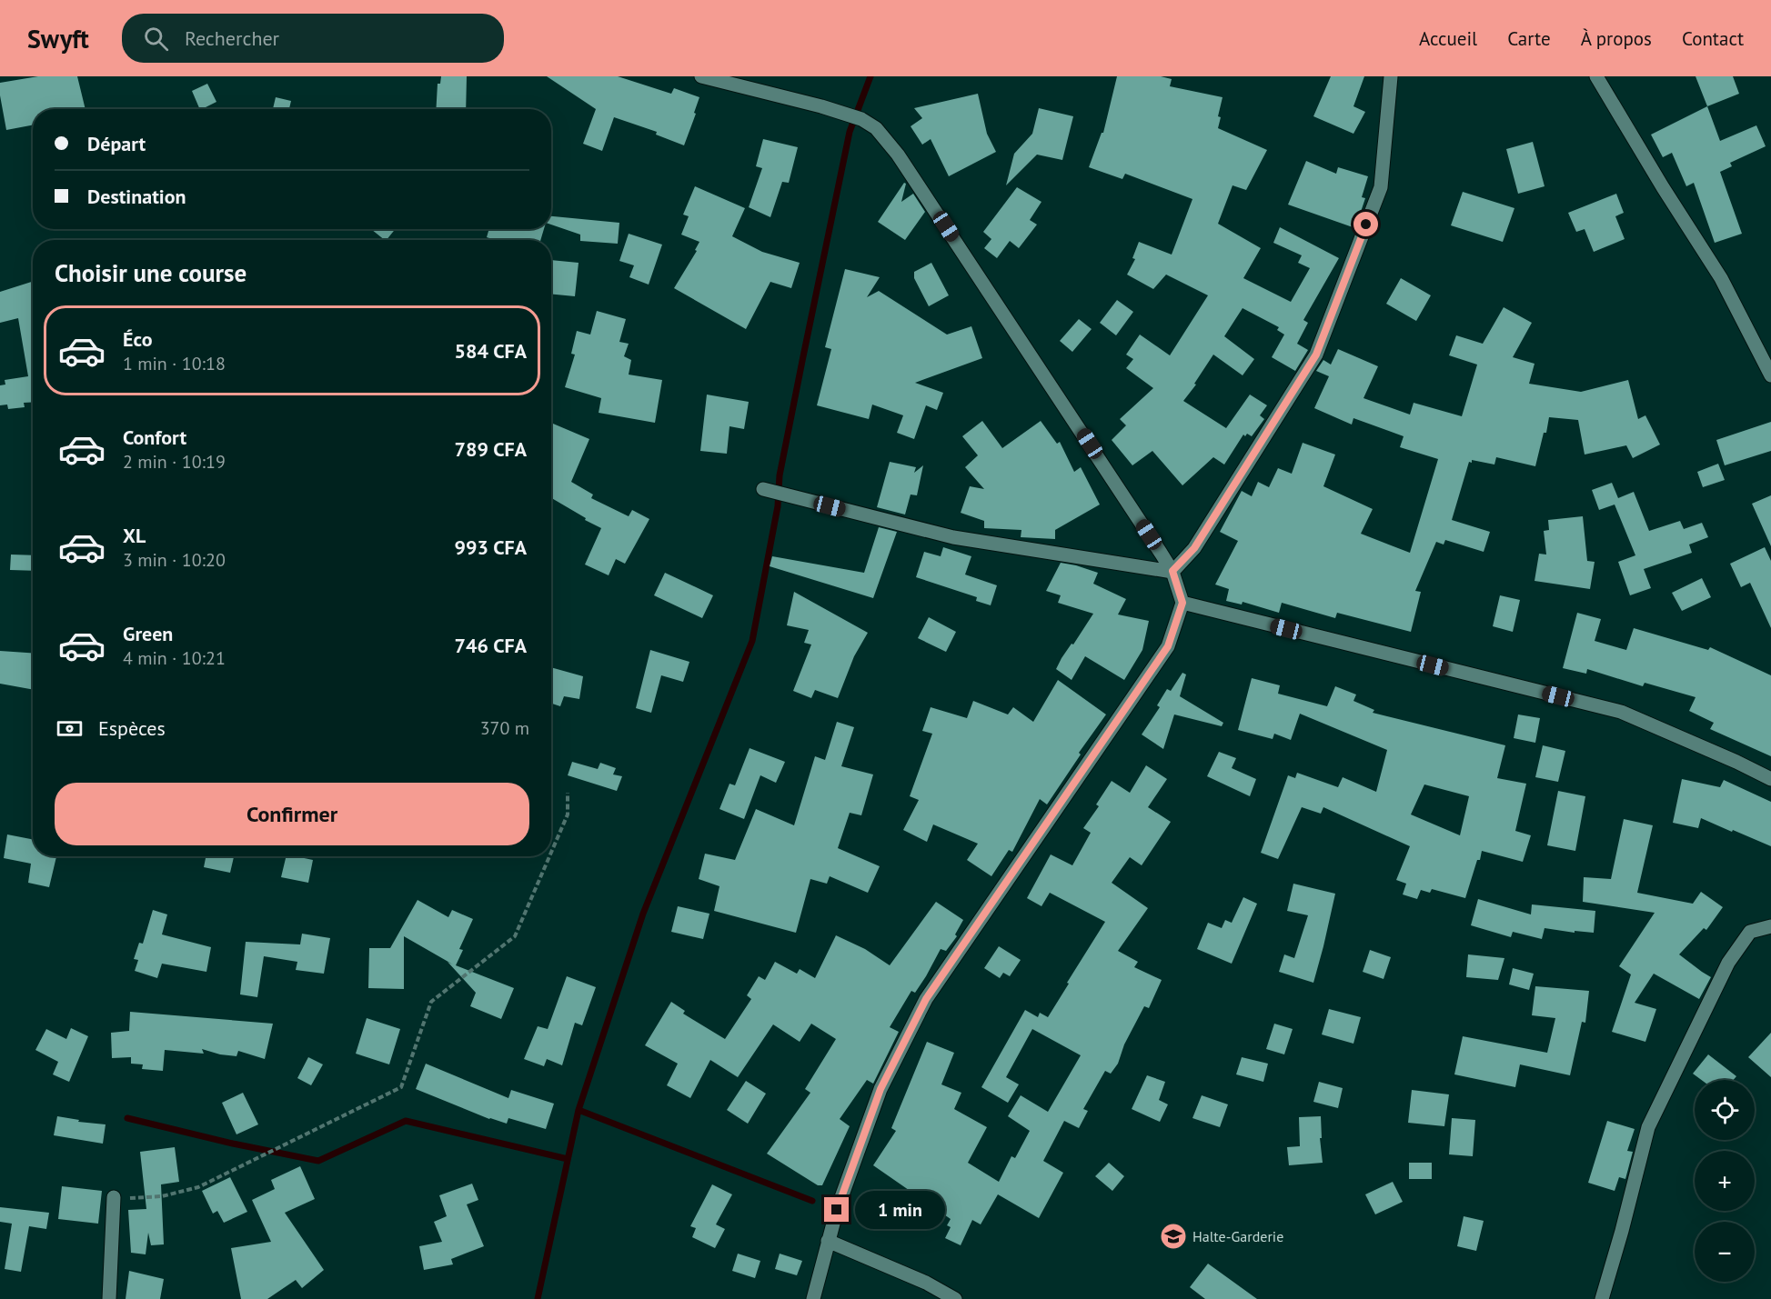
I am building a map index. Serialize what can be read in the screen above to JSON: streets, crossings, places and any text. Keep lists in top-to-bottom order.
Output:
{
  "places": {
    "school or university": ["Halte-Garderie"]
  },
  "page": {
    "header": "Swyft",
    "search": "Rechercher",
    "nav": [
      "Accueil",
      "Carte",
      "À propos",
      "Contact"
    ],
    "banner": ["Départ", "Destination"],
    "heading": "Choisir une course",
    "list": [
      {
        "name": "Éco",
        "note": "1 min · 10:18",
        "value": "584 CFA"
      },
      {
        "name": "Confort",
        "note": "2 min · 10:19",
        "value": "789 CFA"
      },
      {
        "name": "XL",
        "note": "3 min · 10:20",
        "value": "993 CFA"
      },
      {
        "name": "Green",
        "note": "4 min · 10:21",
        "value": "746 CFA"
      }
    ],
    "pay": ["Espèces", "370 m"],
    "buttons": "Confirmer",
    "map_buttons": ["+", "−"],
    "bubble": "1 min"
  }
}
